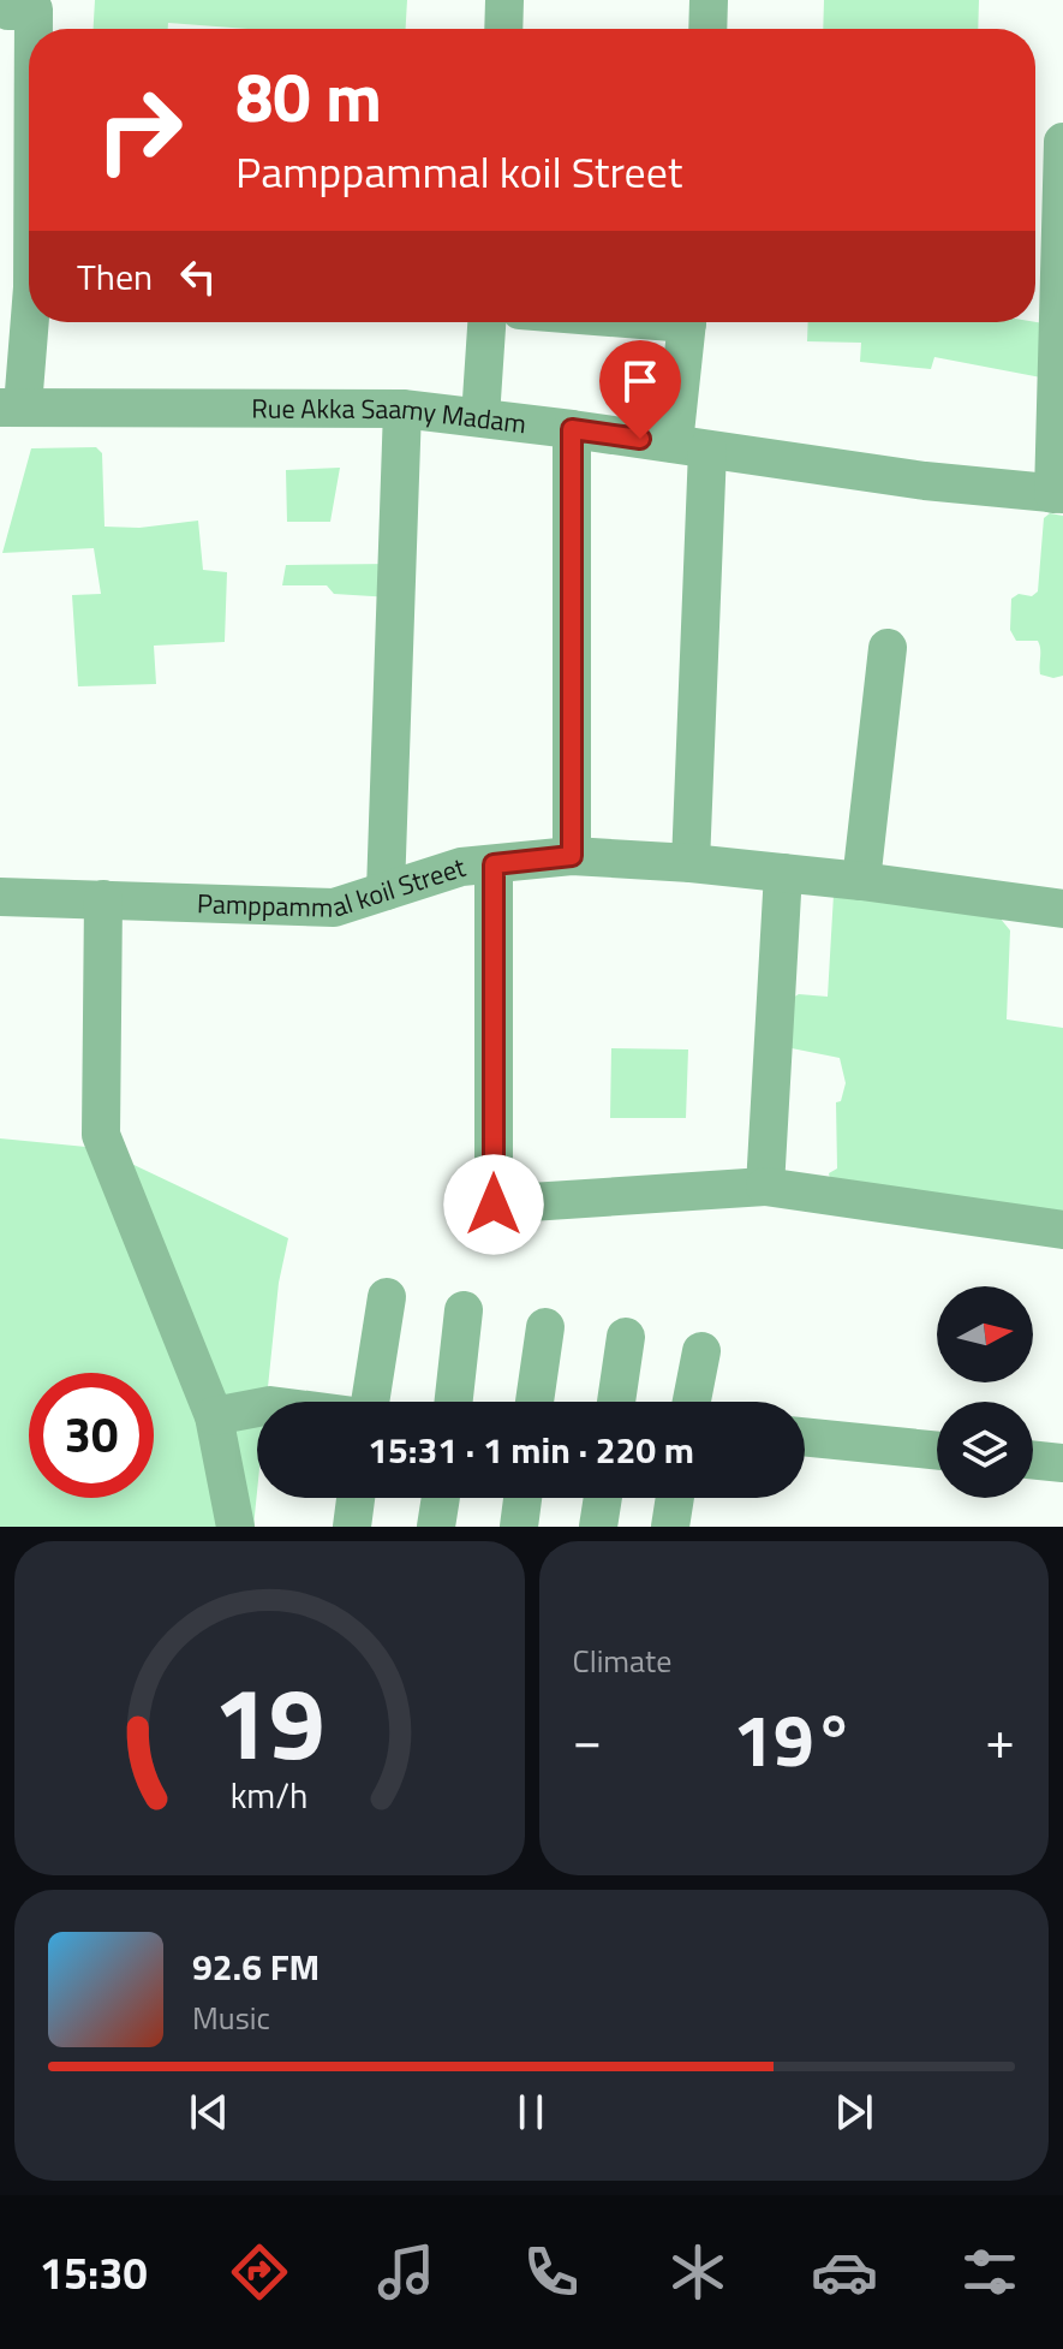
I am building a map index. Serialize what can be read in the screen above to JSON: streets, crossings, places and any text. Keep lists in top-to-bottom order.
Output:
{
  "streets": {
    "street": ["Rue Akka Saamy Madam", "Pamppammal koil Street"]
  },
  "north": "right",
  "page": {
    "turn": ["80 m", "Pamppammal koil Street"],
    "then": "Then",
    "limit": "30",
    "trip": "15:31 · 1 min · 220 m",
    "tile": "Climate",
    "heat": ["−", "19°", "+"],
    "song": ["92.6 FM", "Music"],
    "tabs": "15:30",
    "gauge": ["19", "km/h"]
  }
}
